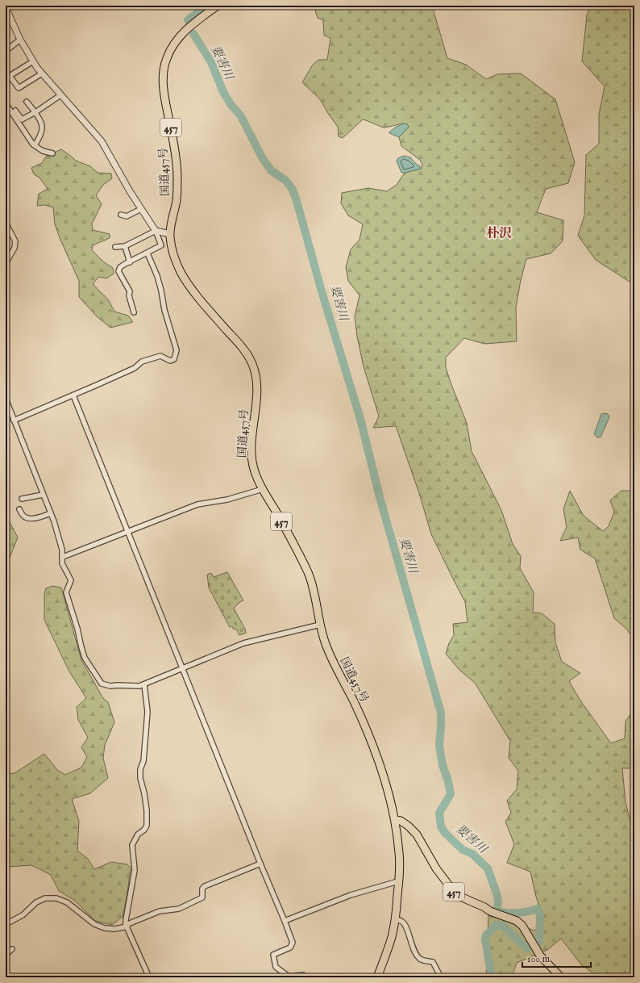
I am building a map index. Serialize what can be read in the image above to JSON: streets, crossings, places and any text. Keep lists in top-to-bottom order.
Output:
{
  "streets": {
    "highway": ["457", "国道457号"]
  },
  "crossings": [
    ["457", "国道457号"]
  ],
  "districts": ["朴沢"],
  "water": ["要害川"],
  "scale_bar": "100 m"
}
